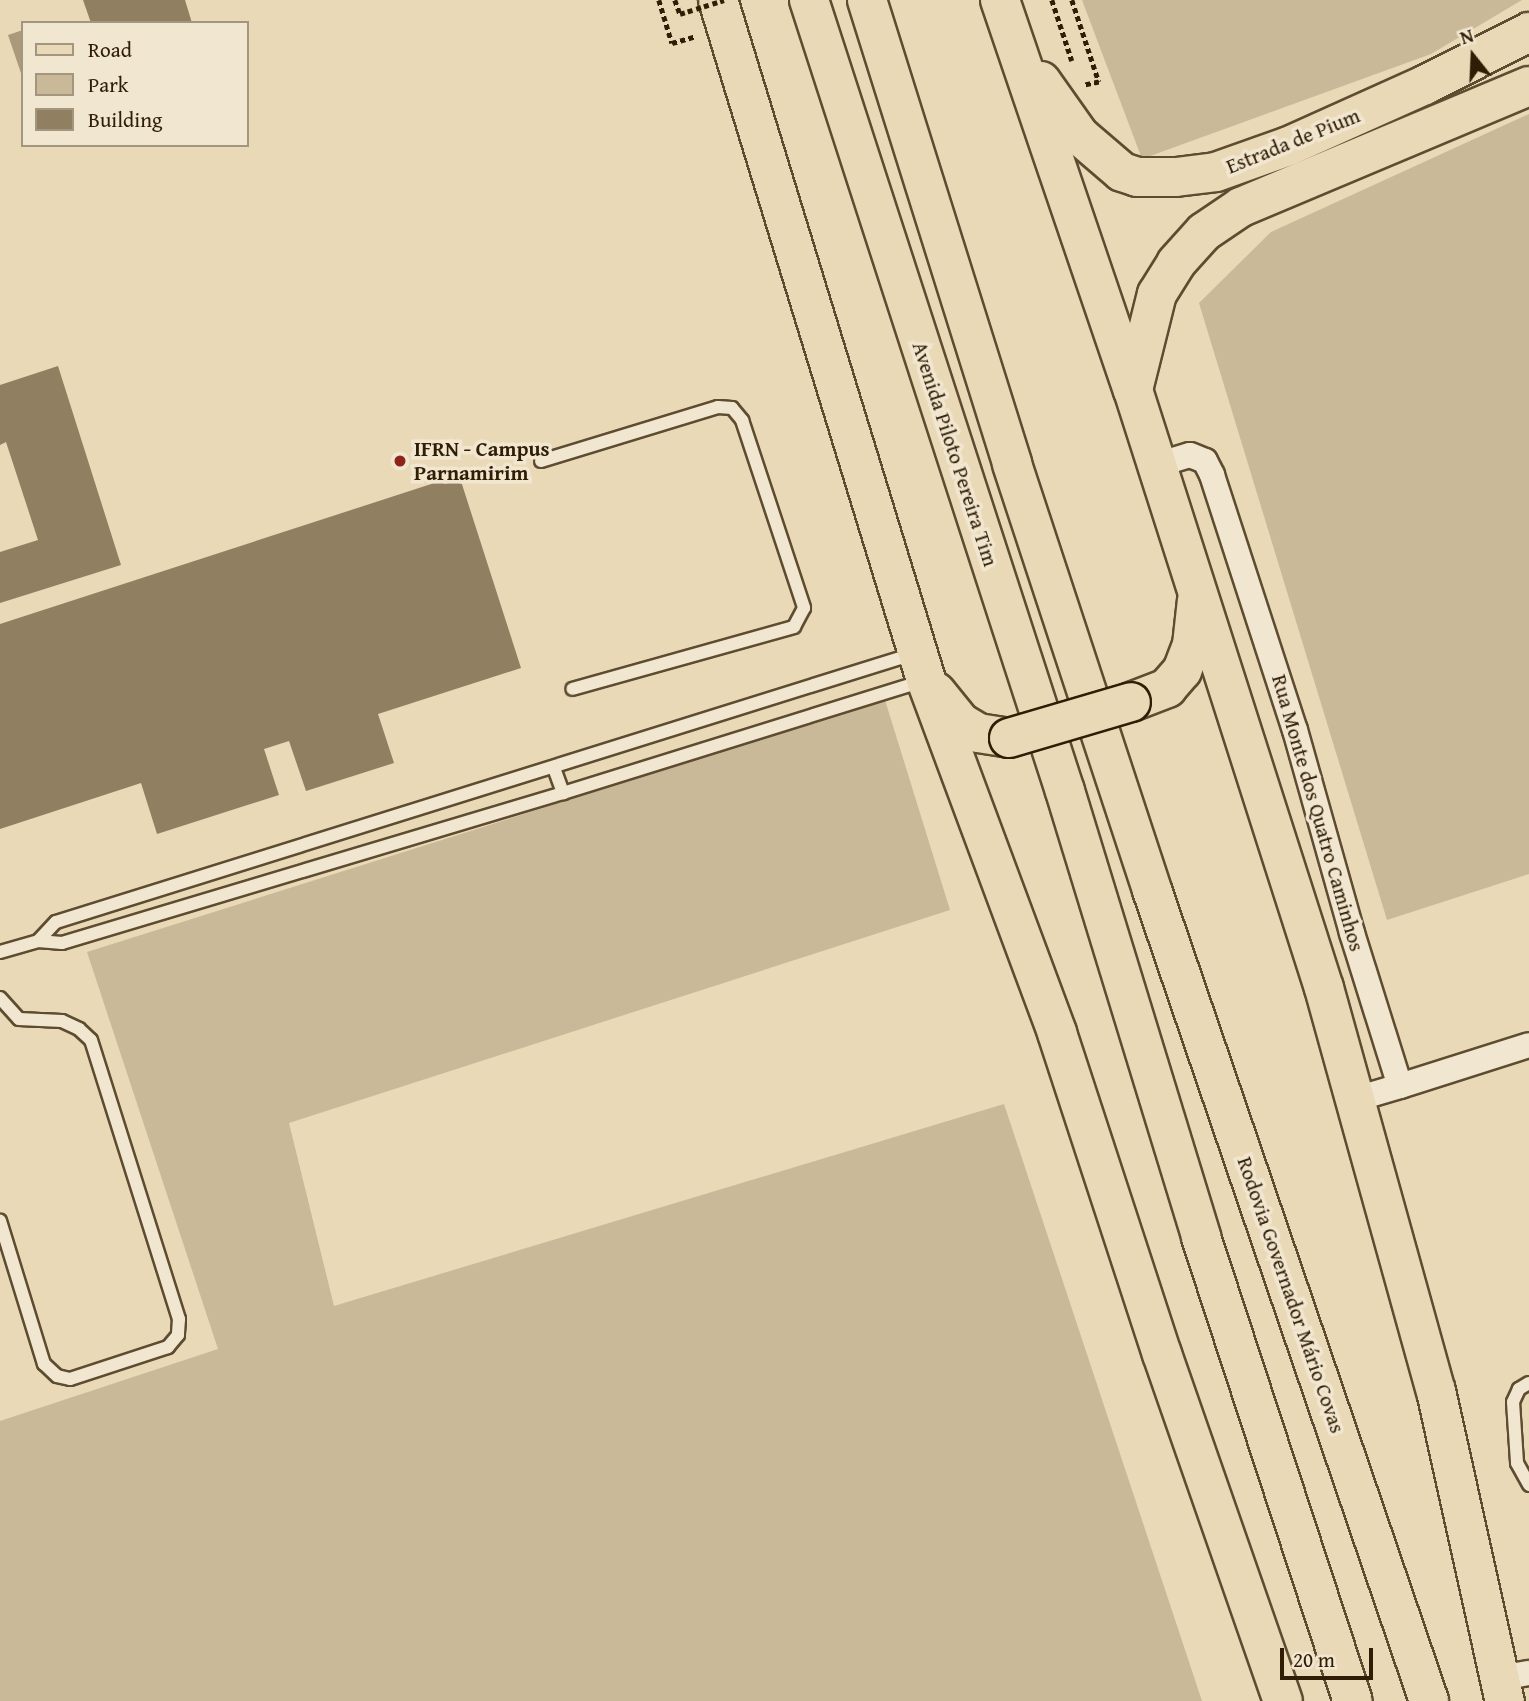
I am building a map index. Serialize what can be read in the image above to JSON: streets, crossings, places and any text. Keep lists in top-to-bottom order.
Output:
{
  "streets": {
    "main road": ["Estrada de Pium", "Avenida Piloto Pereira Tim", "Rodovia Governador Mário Covas"],
    "street": ["Rua Monte dos Quatro Caminhos"]
  },
  "places": ["IFRN - Campus Parnamirim"],
  "legend": ["Road", "Park", "Building"],
  "scale_bar": "20 m",
  "north": "top"
}
